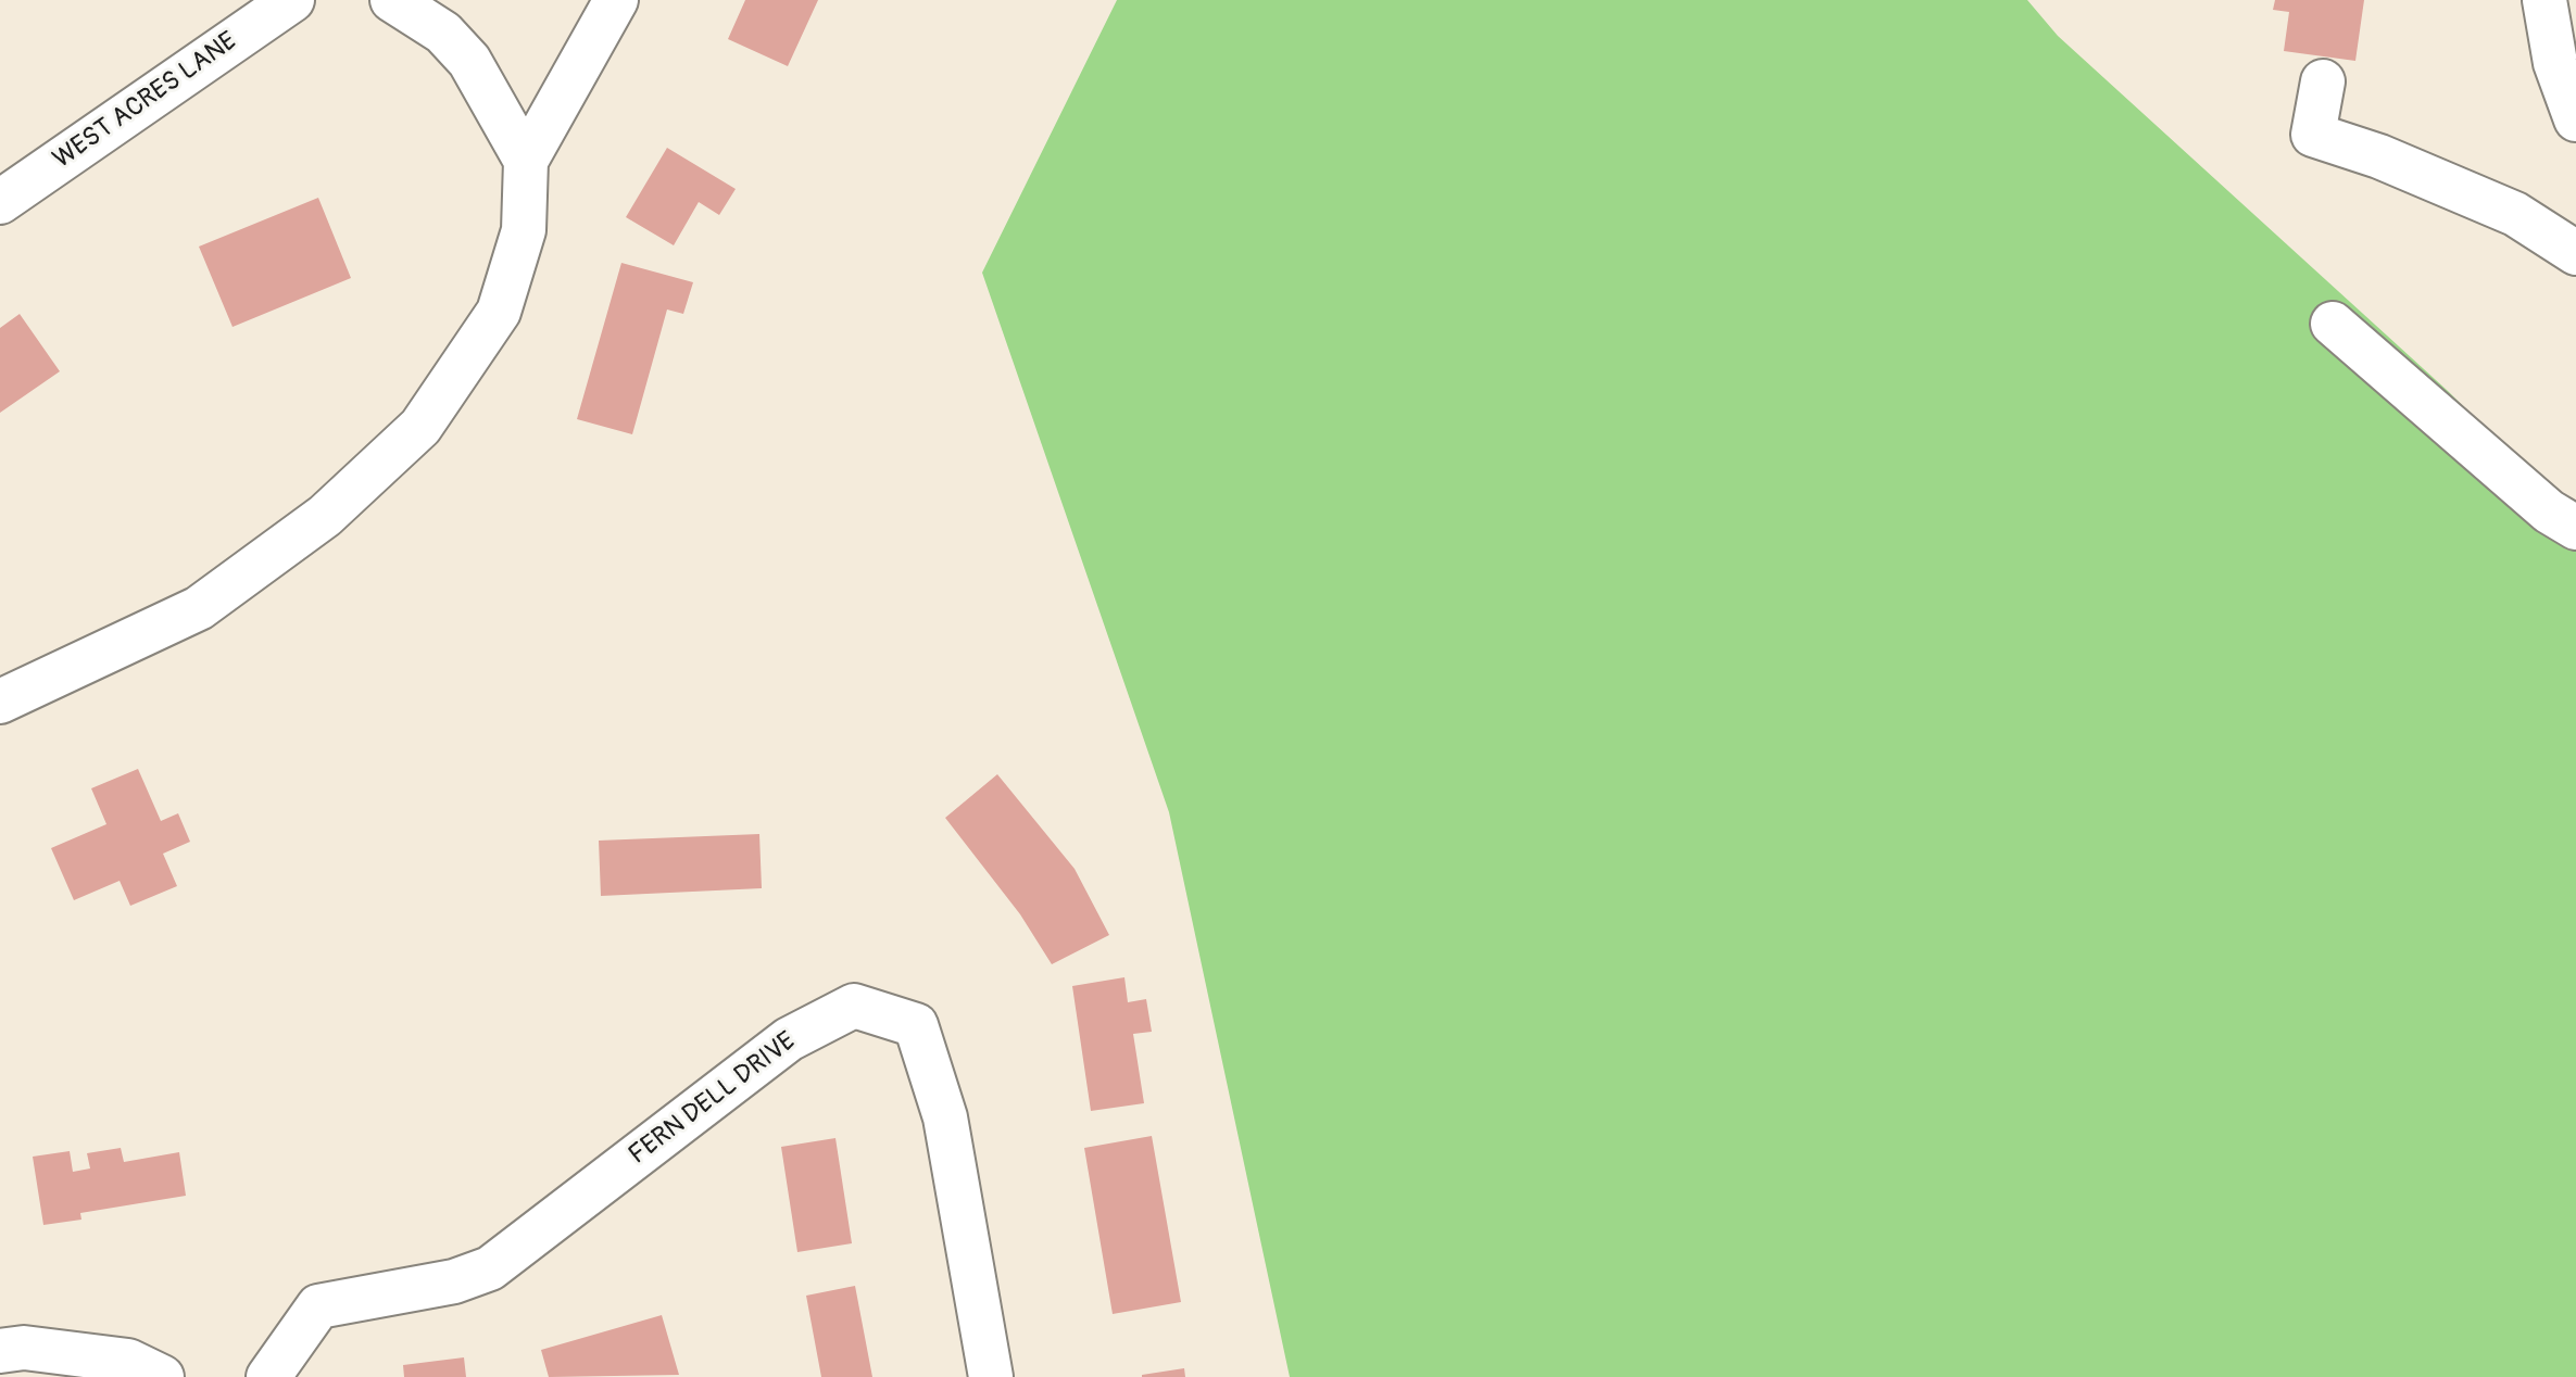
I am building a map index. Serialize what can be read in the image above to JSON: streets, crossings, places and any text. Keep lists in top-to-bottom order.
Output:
{
  "streets": {
    "street": ["WEST ACRES LANE", "FERN DELL DRIVE"]
  }
}
